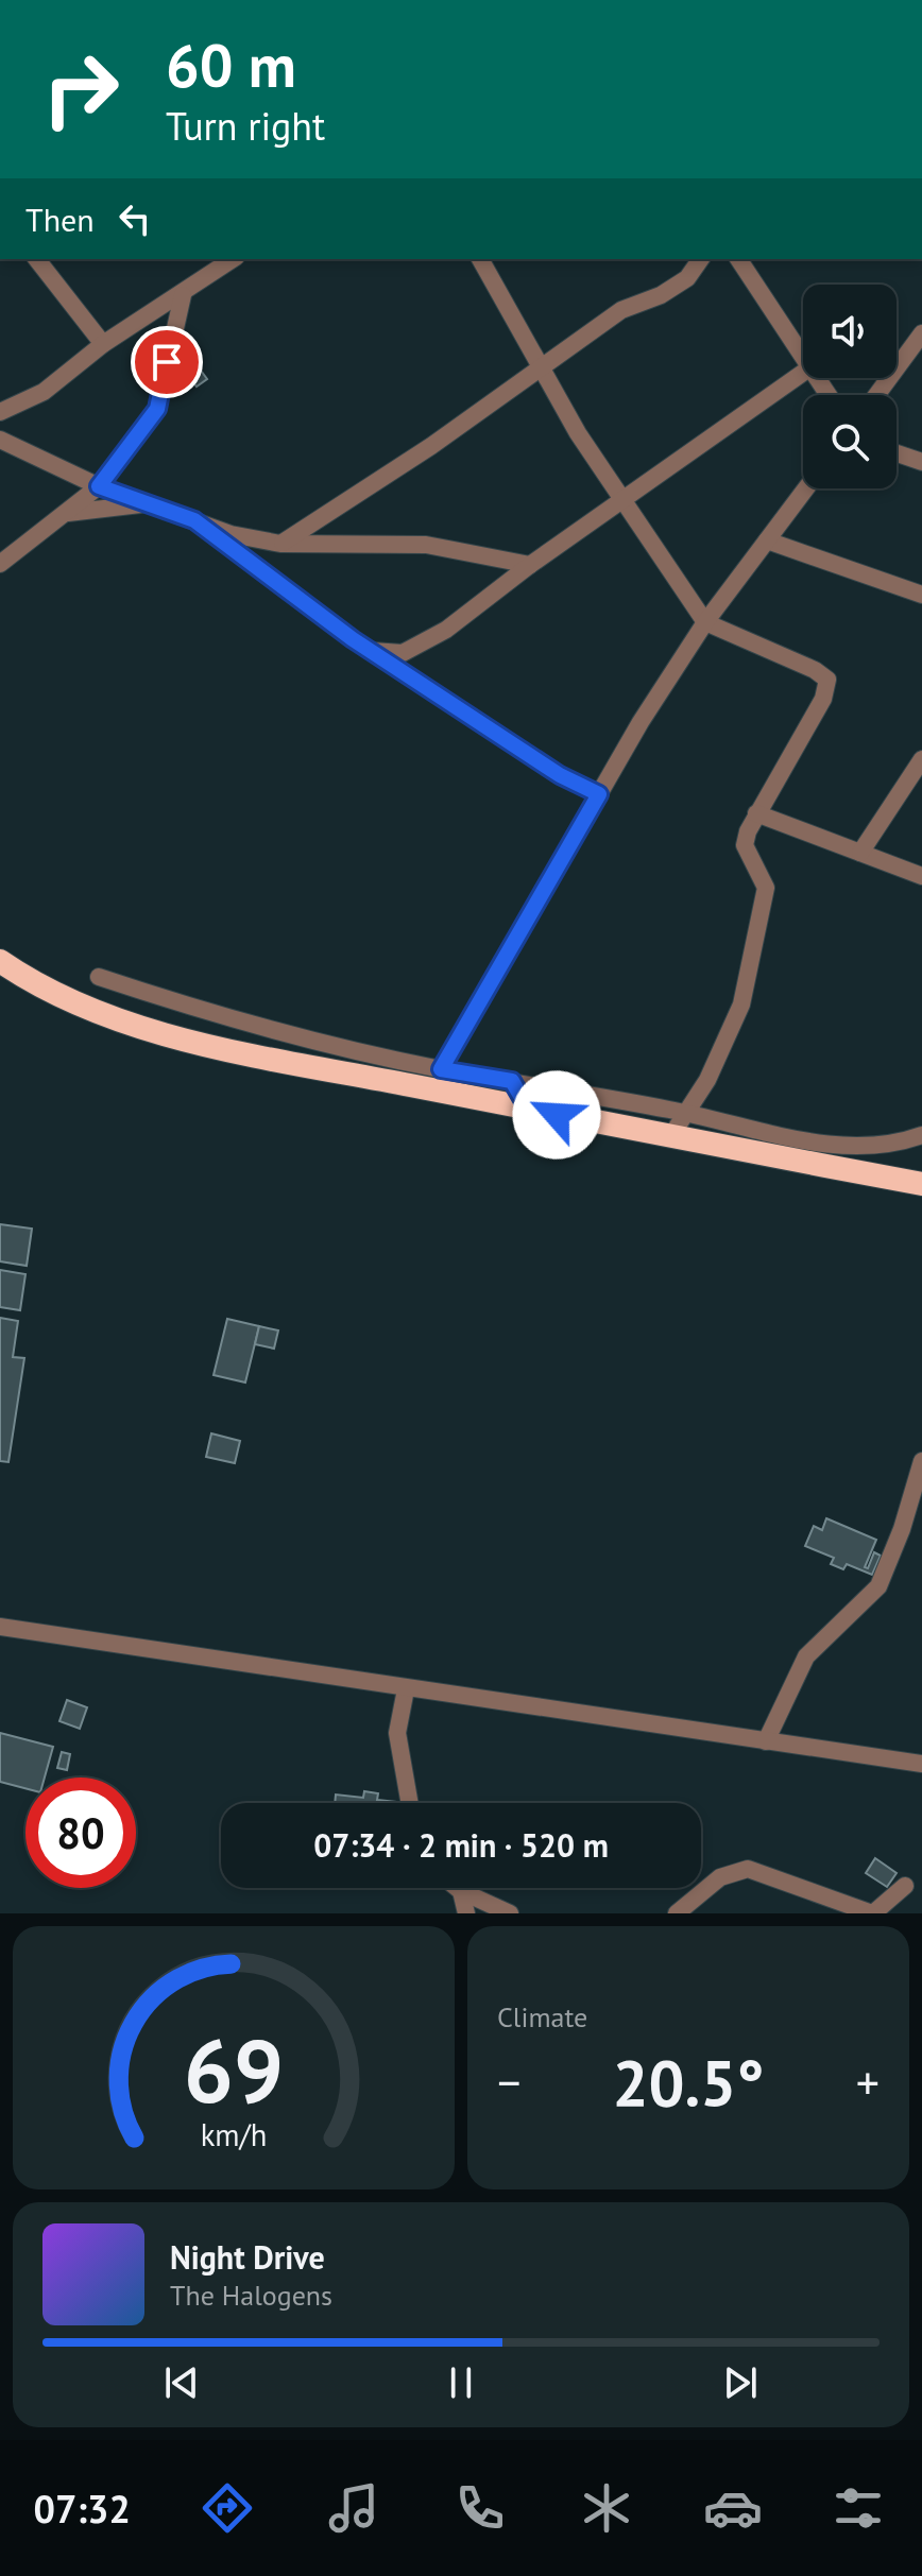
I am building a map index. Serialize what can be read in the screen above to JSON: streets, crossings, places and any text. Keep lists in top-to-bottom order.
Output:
{
  "page": {
    "turn": ["60 m", "Turn right"],
    "then": "Then",
    "limit": "80",
    "trip": "07:34 · 2 min · 520 m",
    "tile": "Climate",
    "heat": ["−", "20.5°", "+"],
    "song": ["Night Drive", "The Halogens"],
    "tabs": "07:32",
    "gauge": ["69", "km/h"]
  }
}
